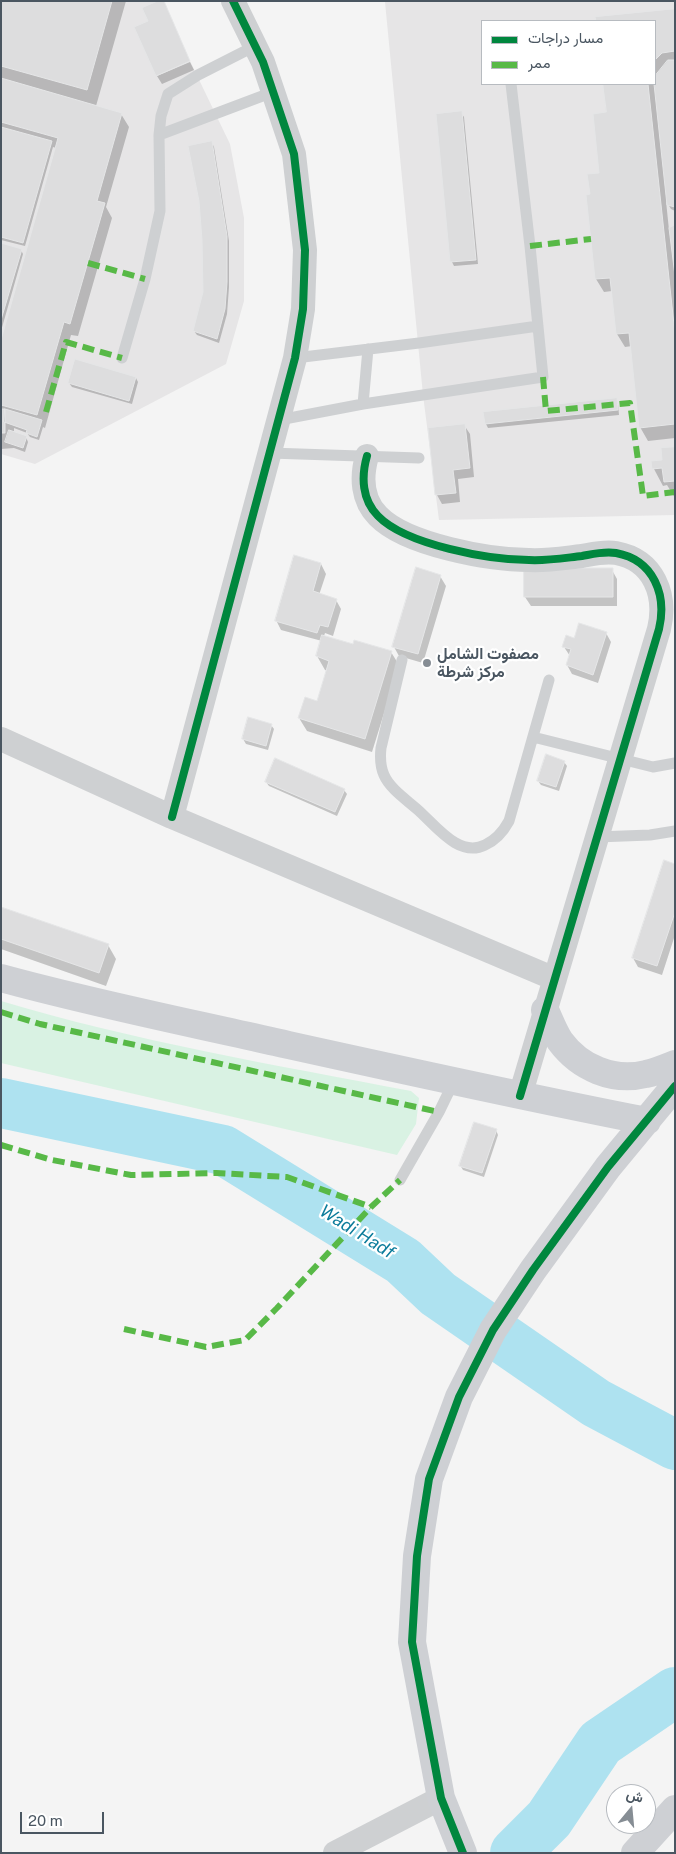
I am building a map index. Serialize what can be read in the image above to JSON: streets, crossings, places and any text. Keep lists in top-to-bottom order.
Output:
{
  "water": ["Wadi Hadf"],
  "places": ["مصفوت الشامل مركز شرطة"],
  "legend": ["مسار دراجات", "ممر"],
  "scale_bar": "20 m",
  "north": "top"
}
